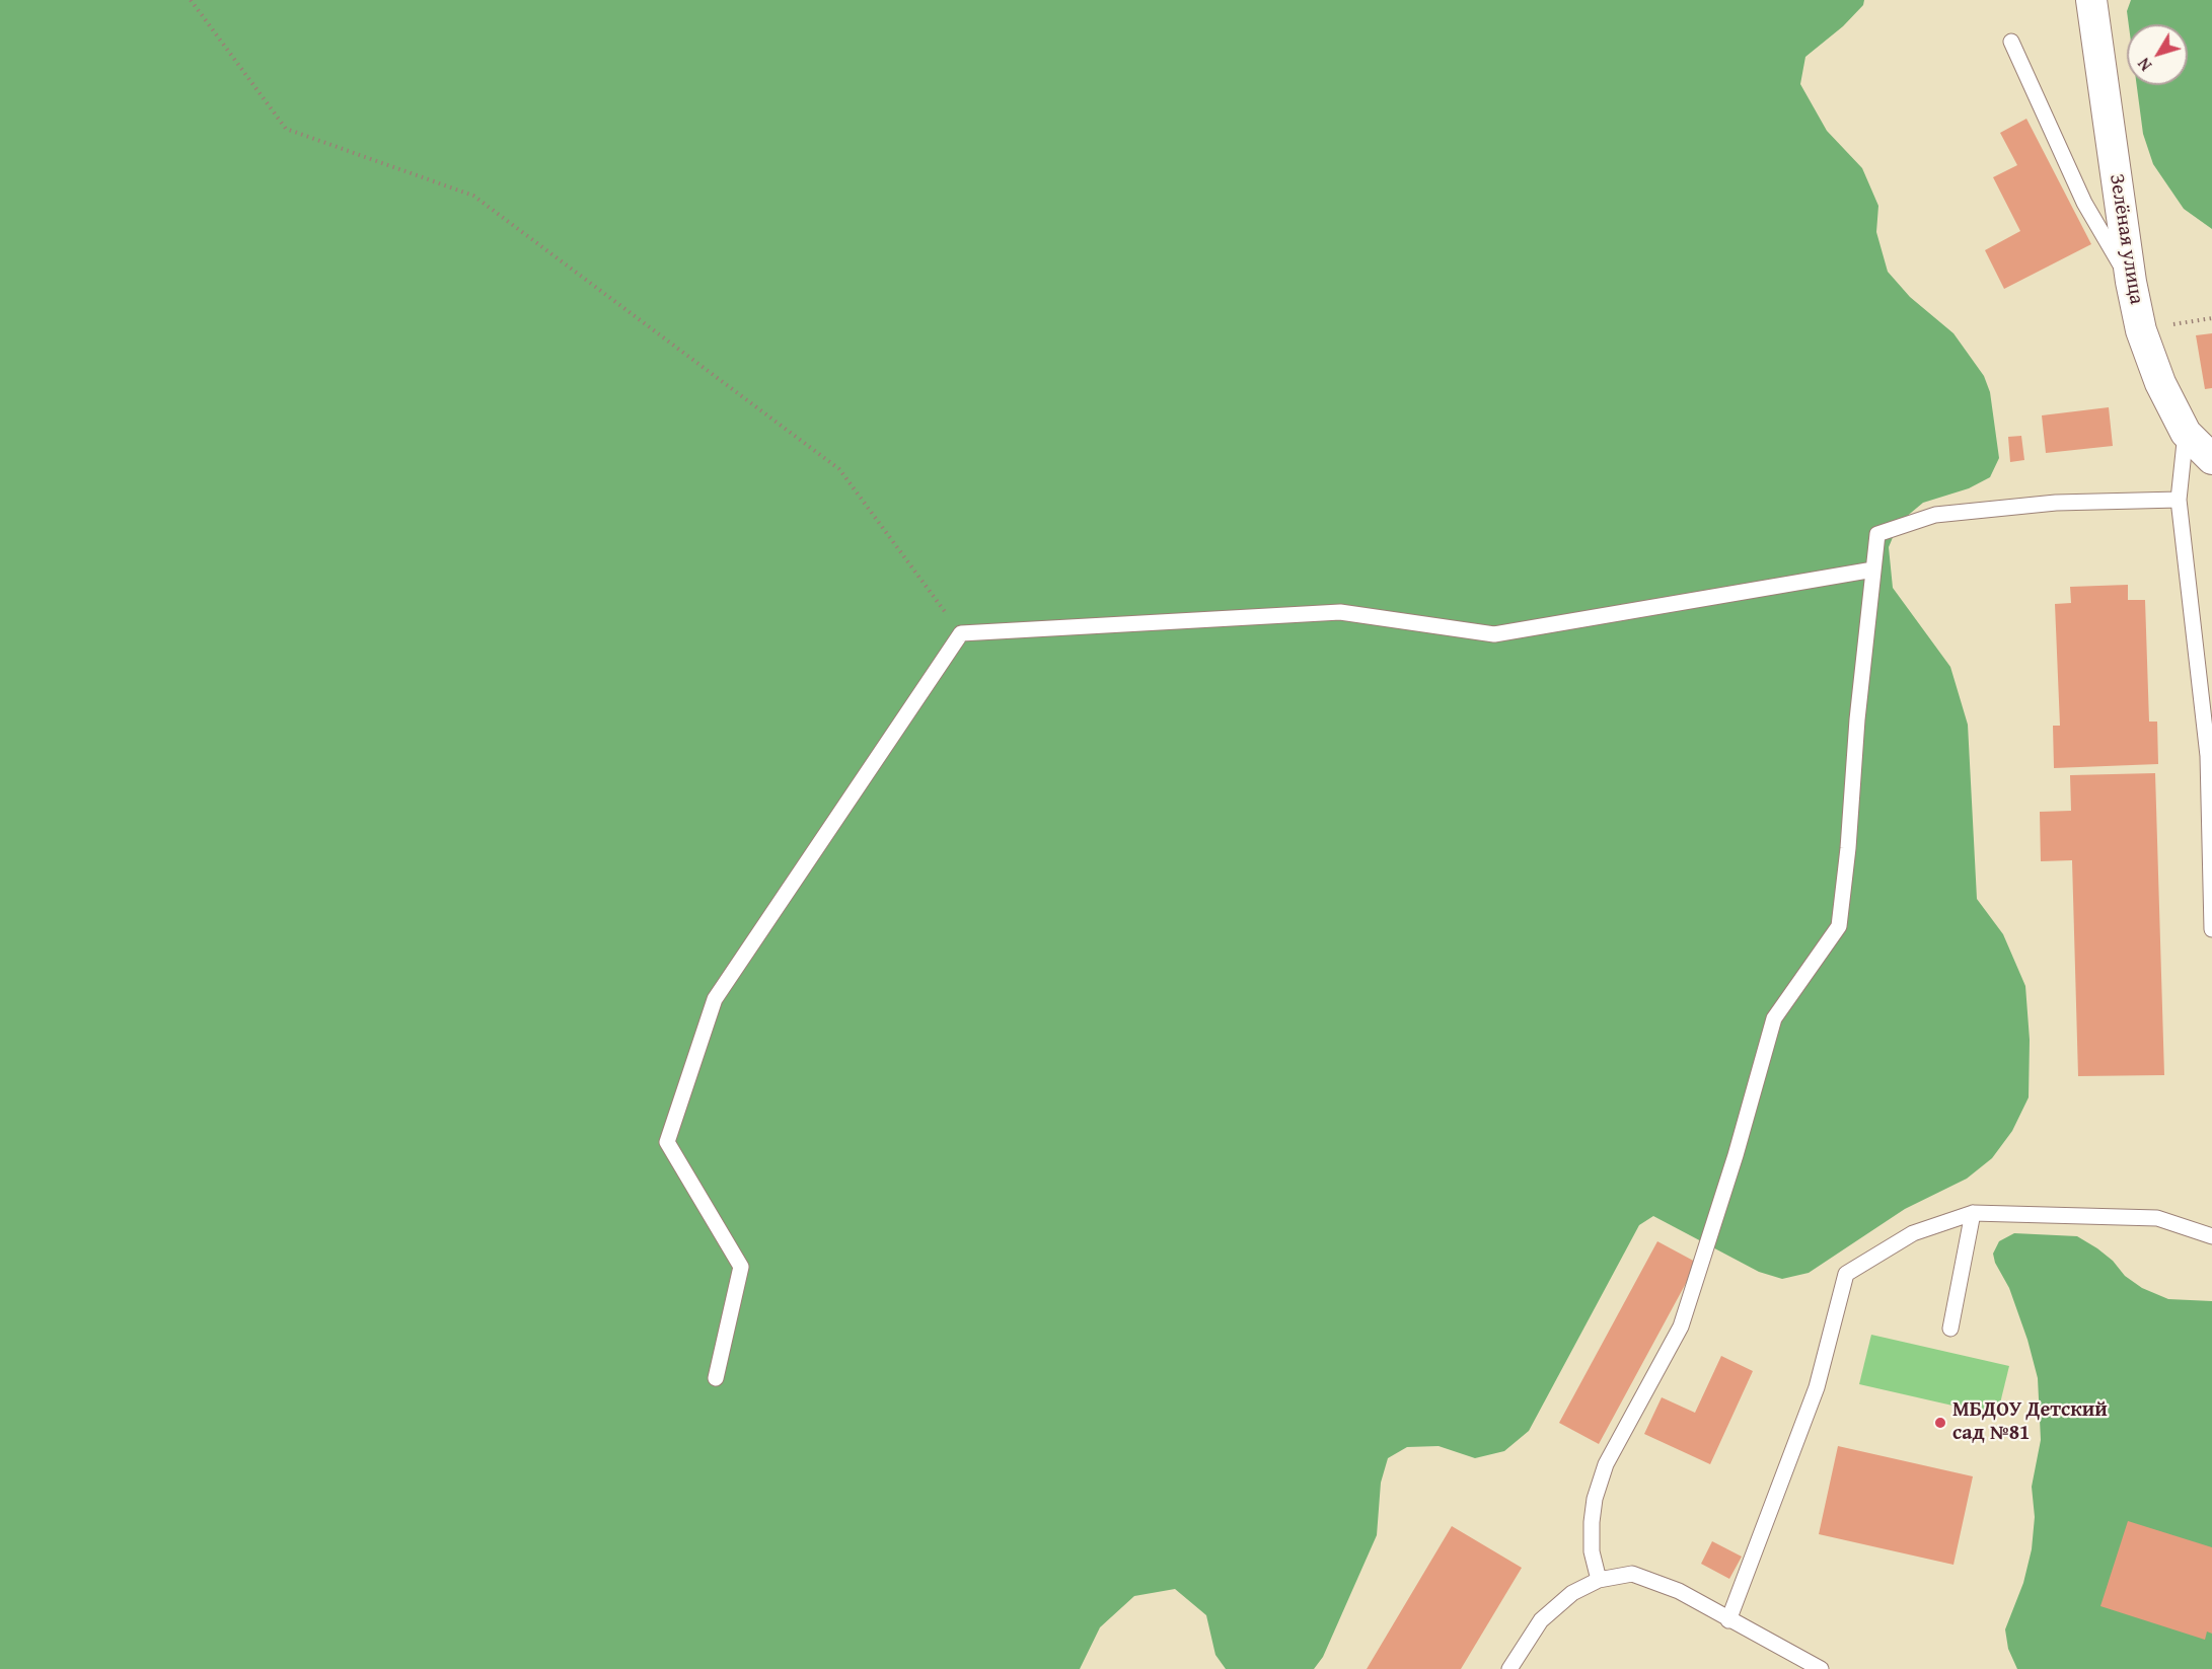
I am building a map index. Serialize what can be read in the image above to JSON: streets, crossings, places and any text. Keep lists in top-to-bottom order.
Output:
{
  "streets": {
    "street": ["Зелёная улица"]
  },
  "places": ["МБДОУ Детский сад №81"],
  "north": "bottom left"
}
